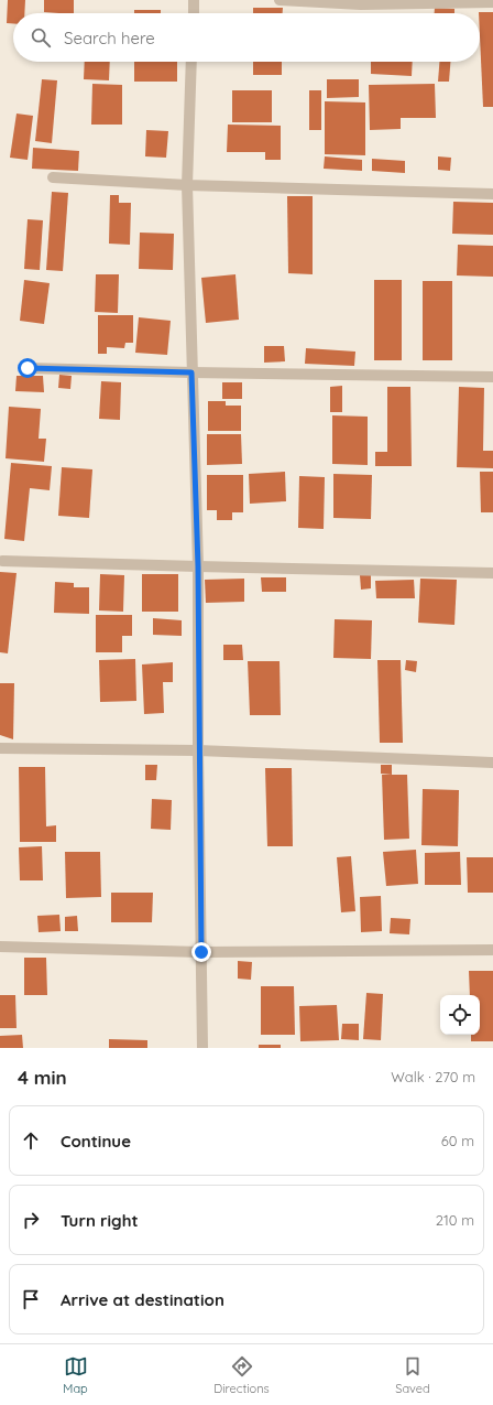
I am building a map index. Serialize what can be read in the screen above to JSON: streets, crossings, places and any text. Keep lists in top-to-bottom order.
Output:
{
  "page": {
    "search": "Search here",
    "heading": ["4 min", "Walk · 270 m"],
    "list": [
      ["Continue", "60 m"],
      ["Turn right", "210 m"],
      "Arrive at destination"
    ],
    "nav": ["Map", "Directions", "Saved"]
  }
}
